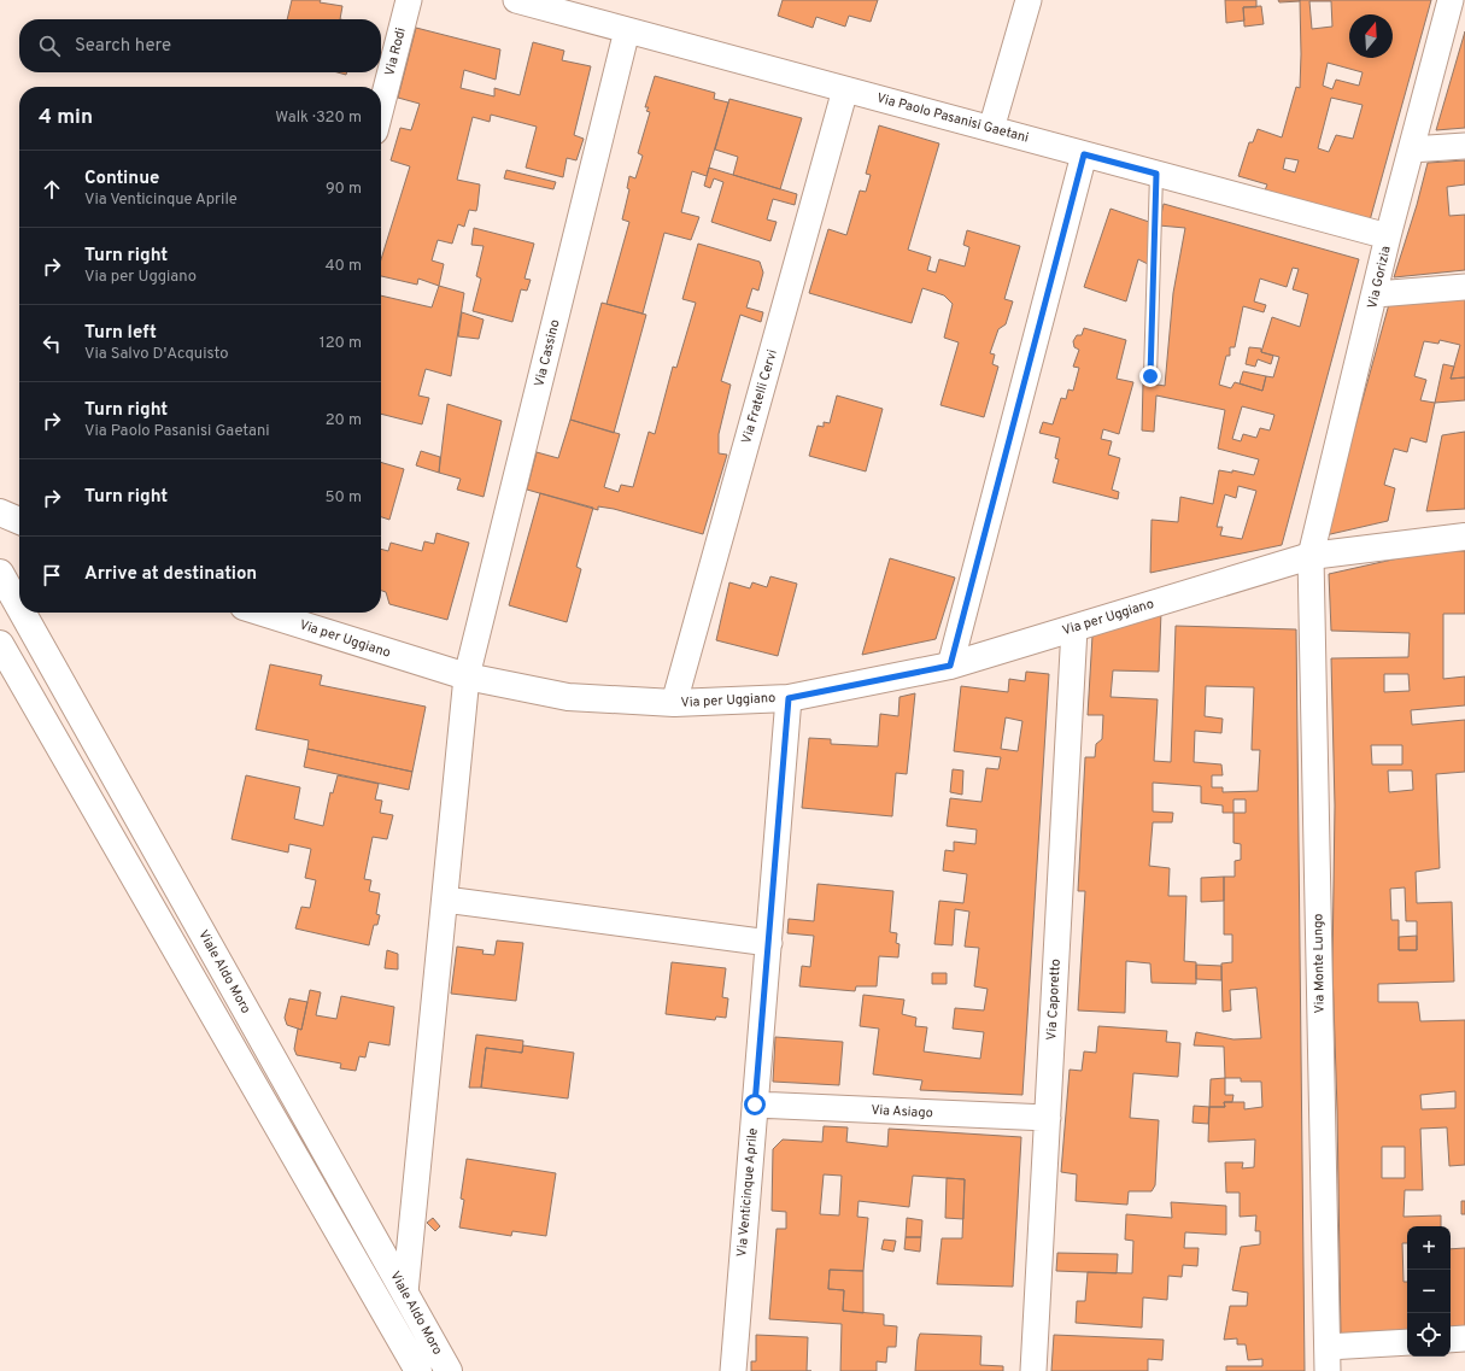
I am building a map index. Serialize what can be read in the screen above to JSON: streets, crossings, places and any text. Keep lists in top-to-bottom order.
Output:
{
  "streets": {
    "street": [
      "Via Rodi",
      "Via Paolo Pasanisi Gaetani",
      "Via Gorizia",
      "Via Cassino",
      "Via Fratelli Cervi",
      "Via per Uggiano",
      "Via Monte Lungo",
      "Viale Aldo Moro",
      "Via Caporetto",
      "Via Asiago",
      "Via Venticinque Aprile"
    ]
  },
  "crossings": [
    ["Via Paolo Pasanisi Gaetani", "Via Gorizia"],
    ["Via Paolo Pasanisi Gaetani", "Via Cassino"],
    ["Via Paolo Pasanisi Gaetani", "Via Fratelli Cervi"],
    ["Via Gorizia", "Via per Uggiano"],
    ["Via Gorizia", "Via Monte Lungo"],
    ["Via Cassino", "Via per Uggiano"],
    ["Via Cassino", "Viale Aldo Moro"],
    ["Via Fratelli Cervi", "Via per Uggiano"],
    ["Via per Uggiano", "Via Monte Lungo"],
    ["Via per Uggiano", "Via Caporetto"],
    ["Via per Uggiano", "Via Venticinque Aprile"],
    ["Via Caporetto", "Via Asiago"],
    ["Via Asiago", "Via Venticinque Aprile"]
  ],
  "north": "top",
  "page": {
    "search": "Search here",
    "heading": ["4 min", "Walk · 320 m"],
    "list": [
      ["Continue", "Via Venticinque Aprile", "90 m"],
      ["Turn right", "Via per Uggiano", "40 m"],
      ["Turn left", "Via Salvo D'Acquisto", "120 m"],
      ["Turn right", "Via Paolo Pasanisi Gaetani", "20 m"],
      ["Turn right", "50 m"],
      "Arrive at destination"
    ],
    "map_buttons": ["+", "−"]
  }
}
